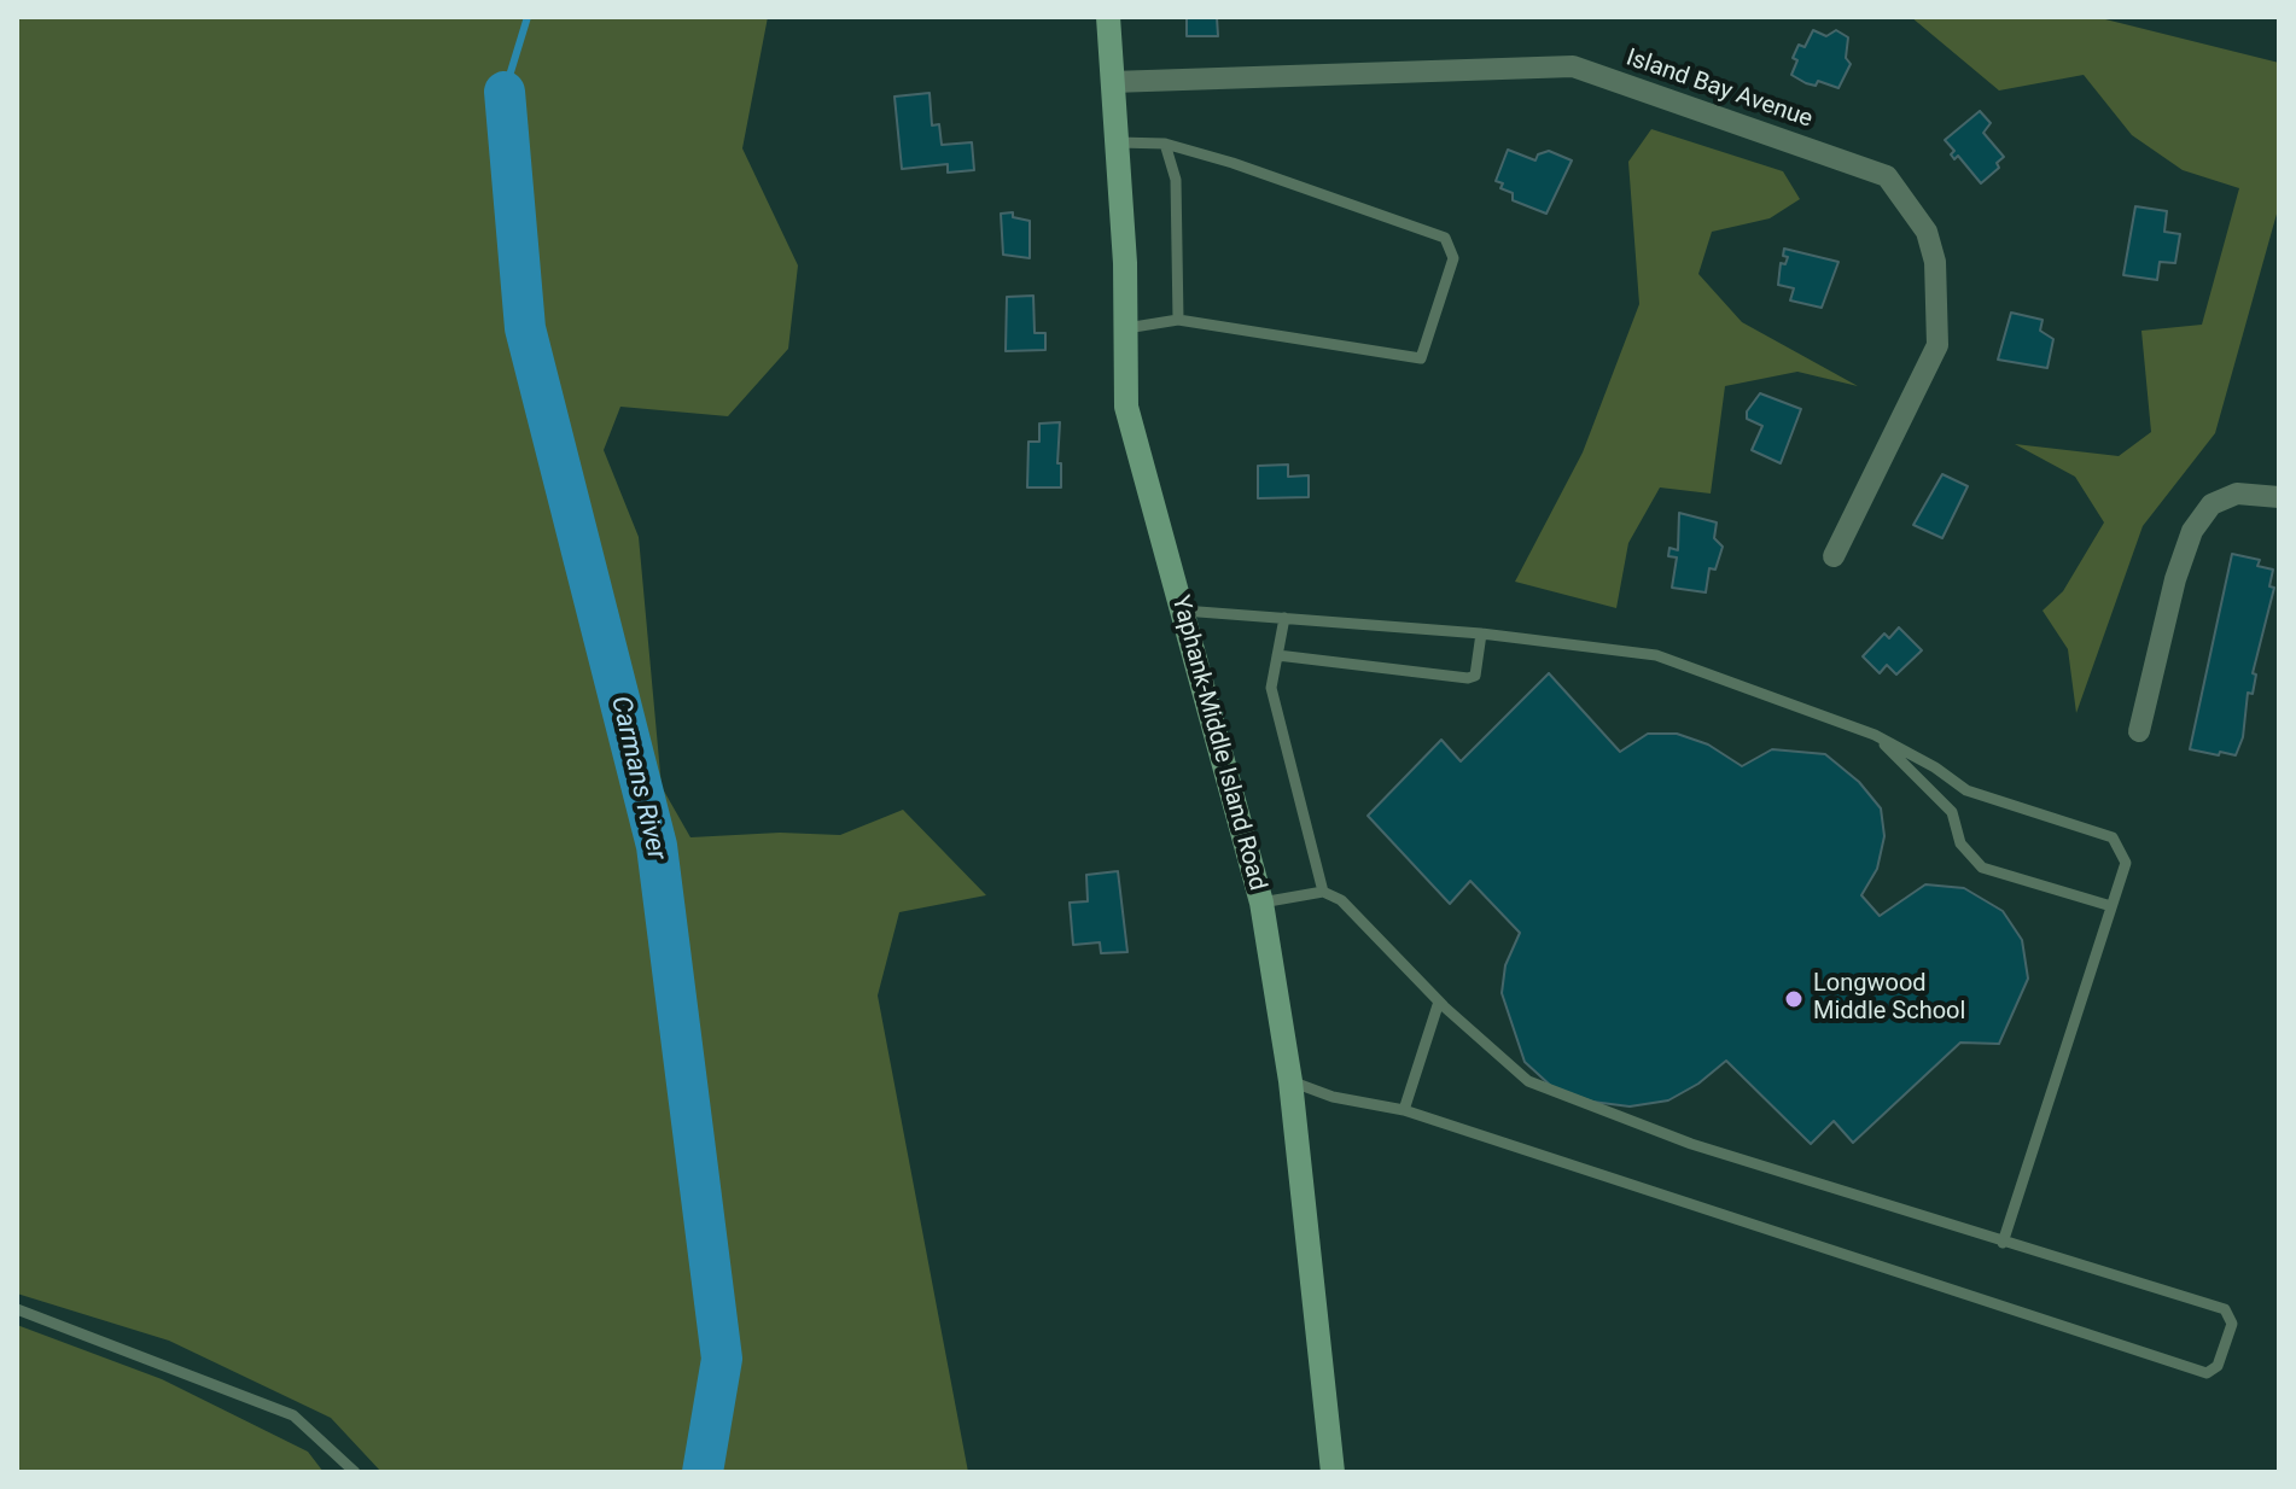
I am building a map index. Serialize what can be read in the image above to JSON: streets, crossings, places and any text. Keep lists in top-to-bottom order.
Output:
{
  "streets": {
    "main road": ["Yaphank-Middle Island Road"],
    "street": ["Island Bay Avenue"]
  },
  "crossings": [
    ["Island Bay Avenue", "Yaphank-Middle Island Road"]
  ],
  "water": ["Carmans River"],
  "places": ["Longwood Middle School"]
}
